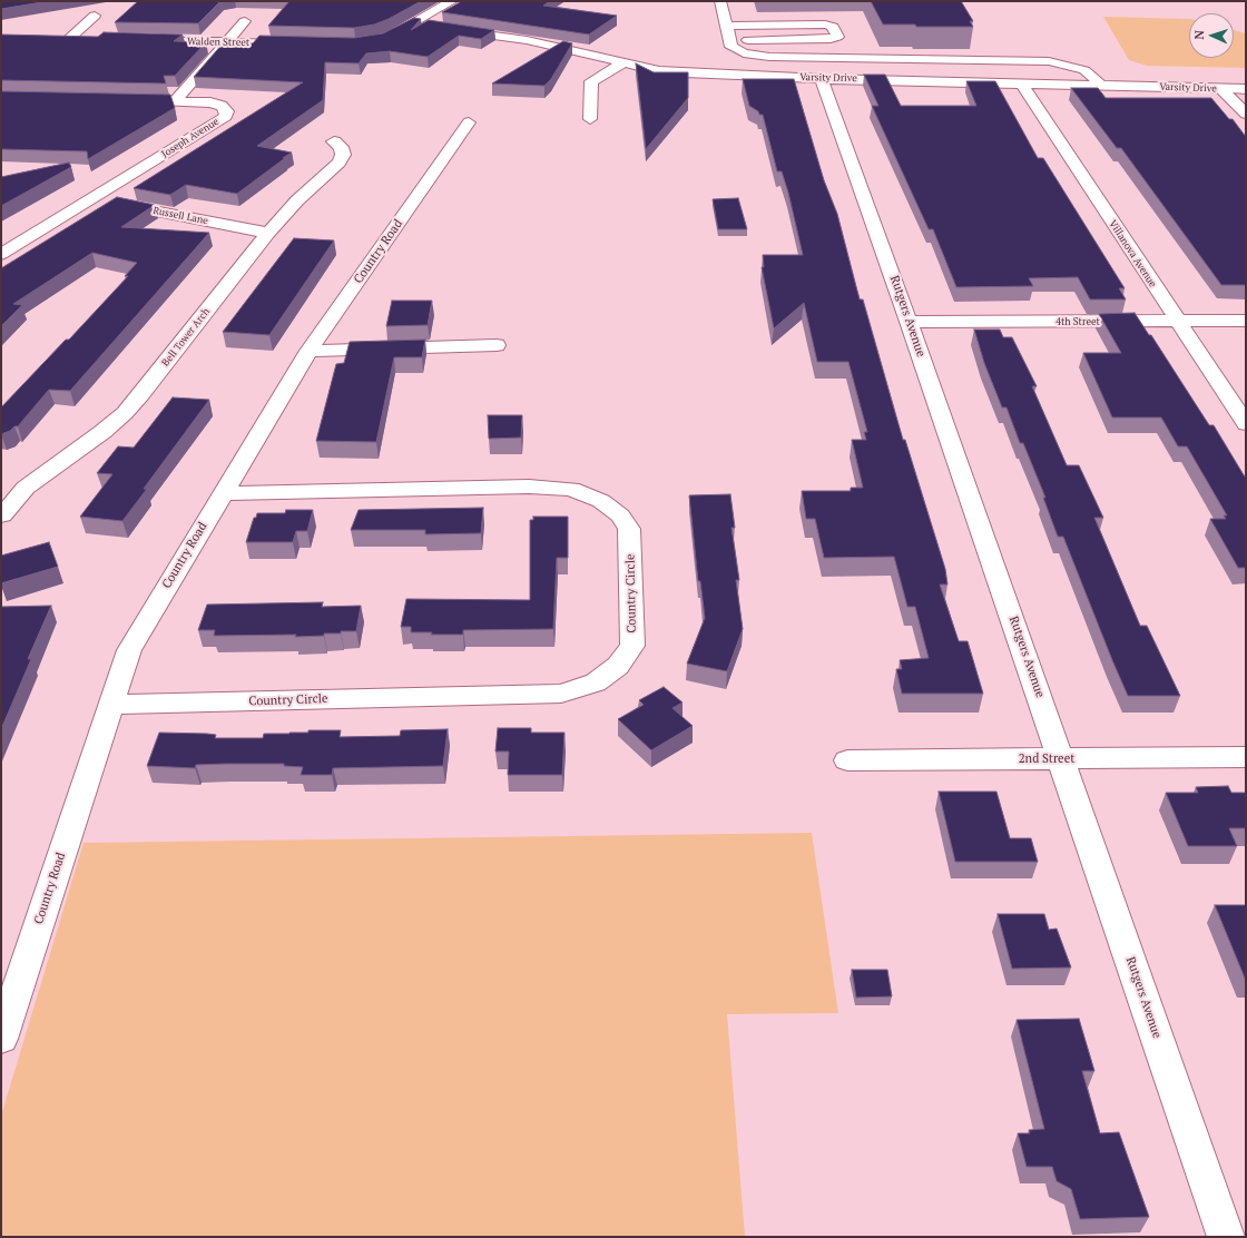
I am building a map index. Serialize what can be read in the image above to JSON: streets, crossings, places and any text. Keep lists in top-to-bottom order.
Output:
{
  "streets": {
    "street": [
      "Walden Street",
      "Varsity Drive",
      "Joseph Avenue",
      "Russell Lane",
      "Country Road",
      "Villanova Avenue",
      "Rutgers Avenue",
      "4th Street",
      "Bell Tower Arch",
      "Country Circle",
      "2nd Street"
    ]
  },
  "crossings": [
    ["Varsity Drive", "Villanova Avenue"],
    ["Varsity Drive", "Rutgers Avenue"],
    ["Joseph Avenue", "Russell Lane"],
    ["Russell Lane", "Bell Tower Arch"],
    ["Country Road", "Country Circle"],
    ["Villanova Avenue", "4th Street"],
    ["Rutgers Avenue", "4th Street"],
    ["Rutgers Avenue", "2nd Street"]
  ],
  "north": "left"
}
